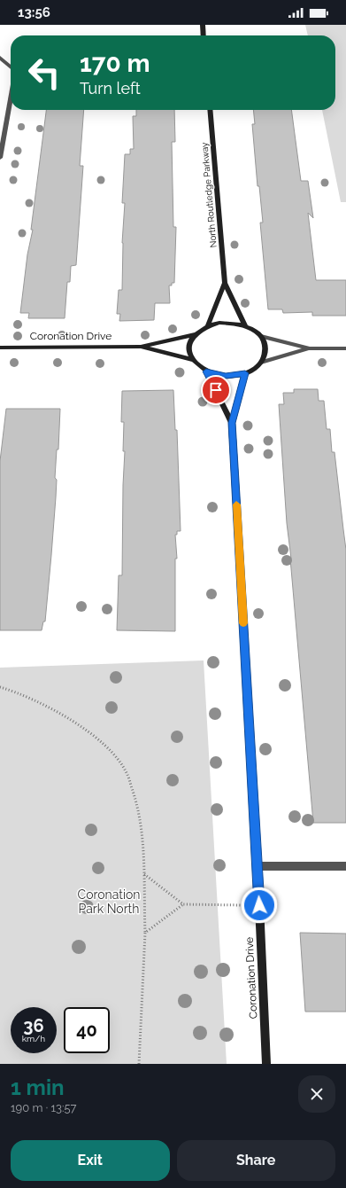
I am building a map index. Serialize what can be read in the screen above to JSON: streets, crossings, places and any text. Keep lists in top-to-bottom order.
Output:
{
  "streets": {
    "street": ["North Routledge Parkway", "Coronation Drive"]
  },
  "crossings": [
    ["North Routledge Parkway", "Coronation Drive"]
  ],
  "parks": ["Coronation Park North"],
  "page": {
    "status": "13:56",
    "turn": ["170 m", "Turn left"],
    "speed": "36 km/h",
    "limit": "40",
    "heading": ["1 min", "190 m · 13:57"],
    "buttons": ["Exit", "Share"]
  }
}
